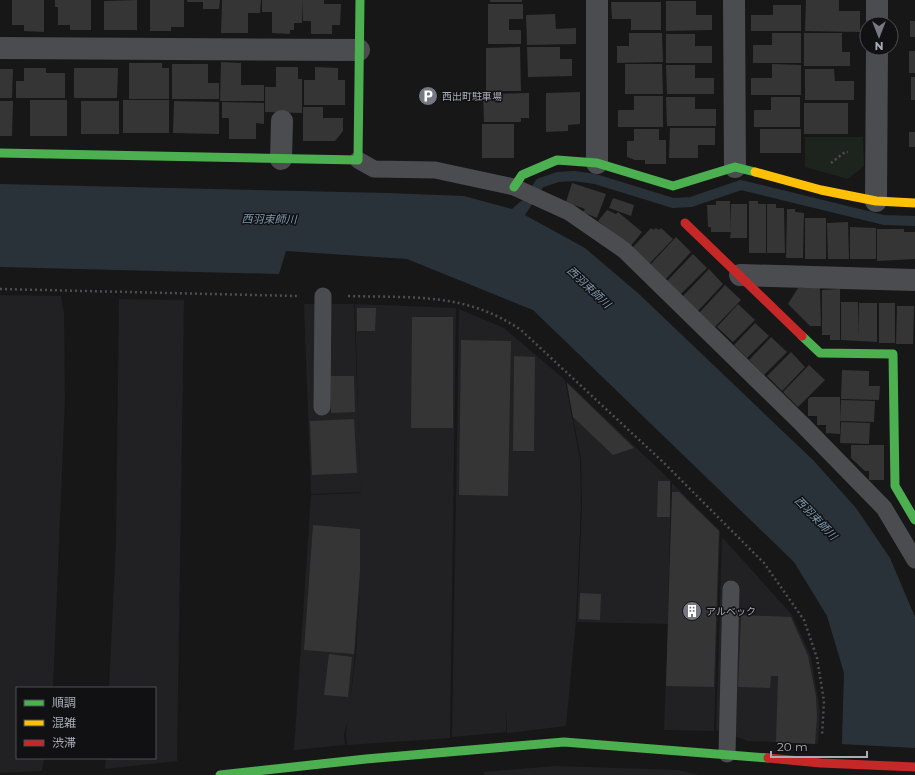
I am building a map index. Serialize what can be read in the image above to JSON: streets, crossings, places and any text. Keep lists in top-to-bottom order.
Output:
{
  "water": ["西羽束師川"],
  "places": {
    "parking": ["西出町駐車場"],
    "building": ["アルベック"]
  },
  "legend": ["順調", "混雑", "渋滞"],
  "scale_bar": "20 m",
  "north": "bottom"
}
